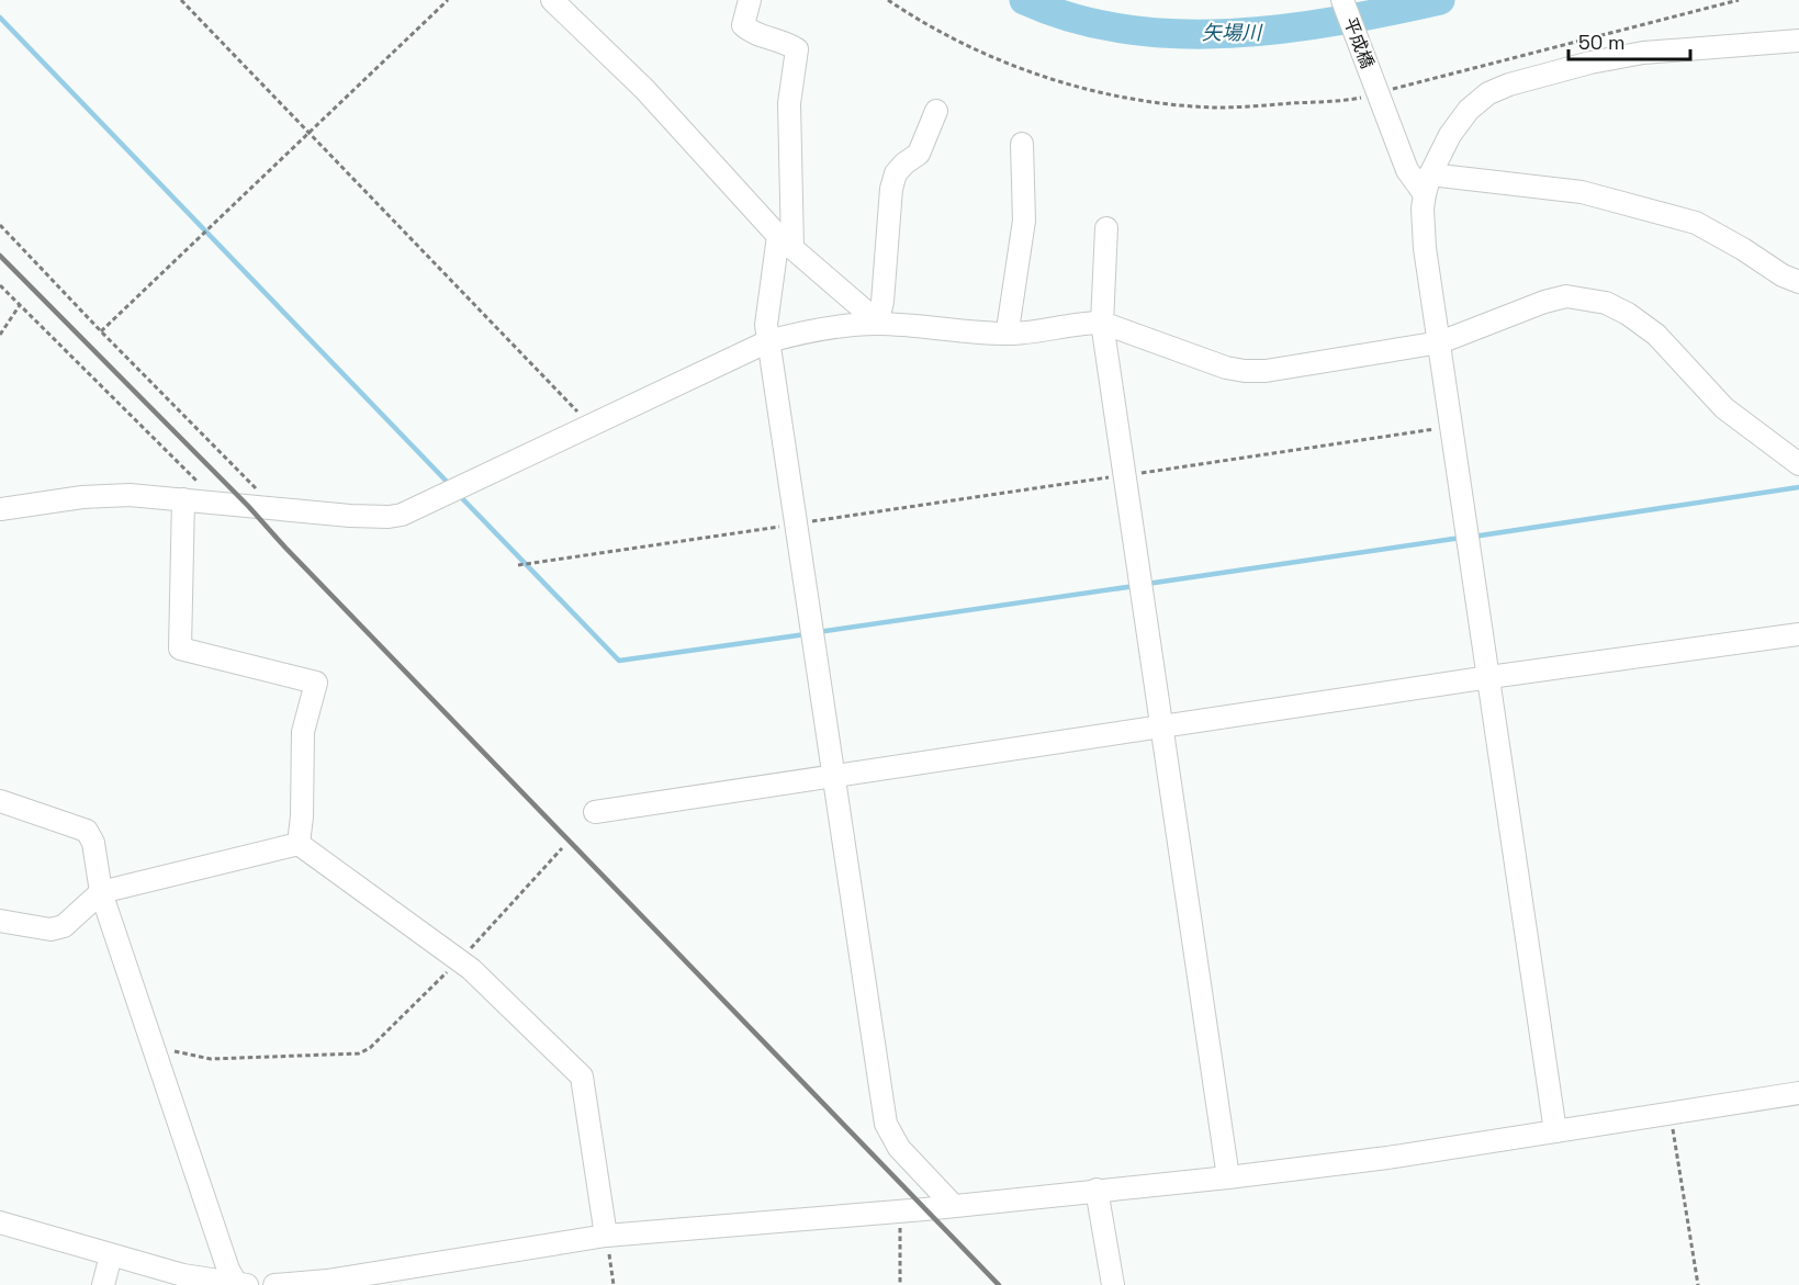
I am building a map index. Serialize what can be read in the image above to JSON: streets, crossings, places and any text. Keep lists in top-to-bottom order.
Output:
{
  "streets": {
    "street": ["平成橋"]
  },
  "water": ["矢場川"],
  "scale_bar": "50 m"
}
